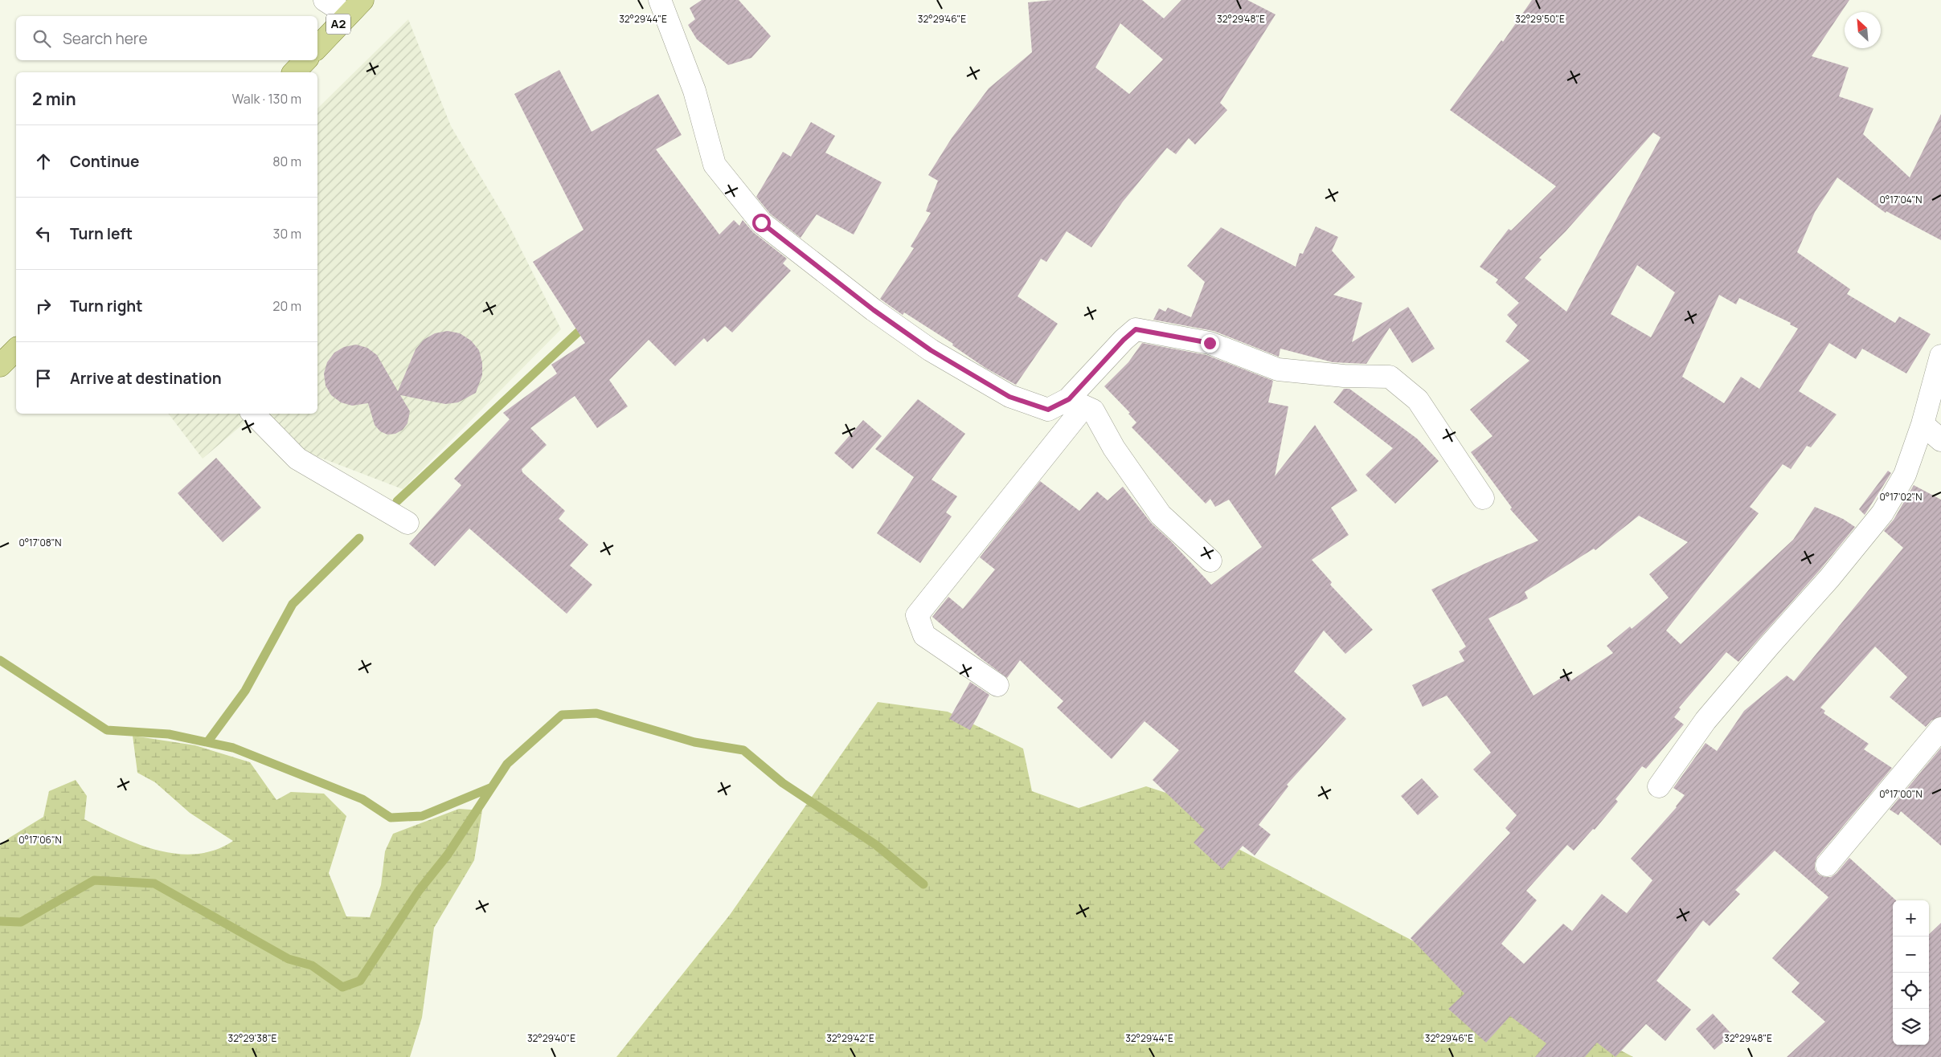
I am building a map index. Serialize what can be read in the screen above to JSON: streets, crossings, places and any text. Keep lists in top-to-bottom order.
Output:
{
  "streets": {
    "main road": ["A2"]
  },
  "north": "top left",
  "page": {
    "search": "Search here",
    "heading": ["2 min", "Walk · 130 m"],
    "list": [
      ["Continue", "80 m"],
      ["Turn left", "30 m"],
      ["Turn right", "20 m"],
      "Arrive at destination"
    ],
    "map_buttons": ["+", "−"]
  },
  "coordinates": [
    "32°29'48\"E",
    "32°29'50\"E",
    "32°29'44\"E",
    "32°29'46\"E",
    "0°17'04\"N",
    "0°17'02\"N",
    "0°17'08\"N",
    "0°17'00\"N",
    "0°17'06\"N",
    "32°29'38\"E",
    "32°29'40\"E",
    "32°29'42\"E"
  ]
}
